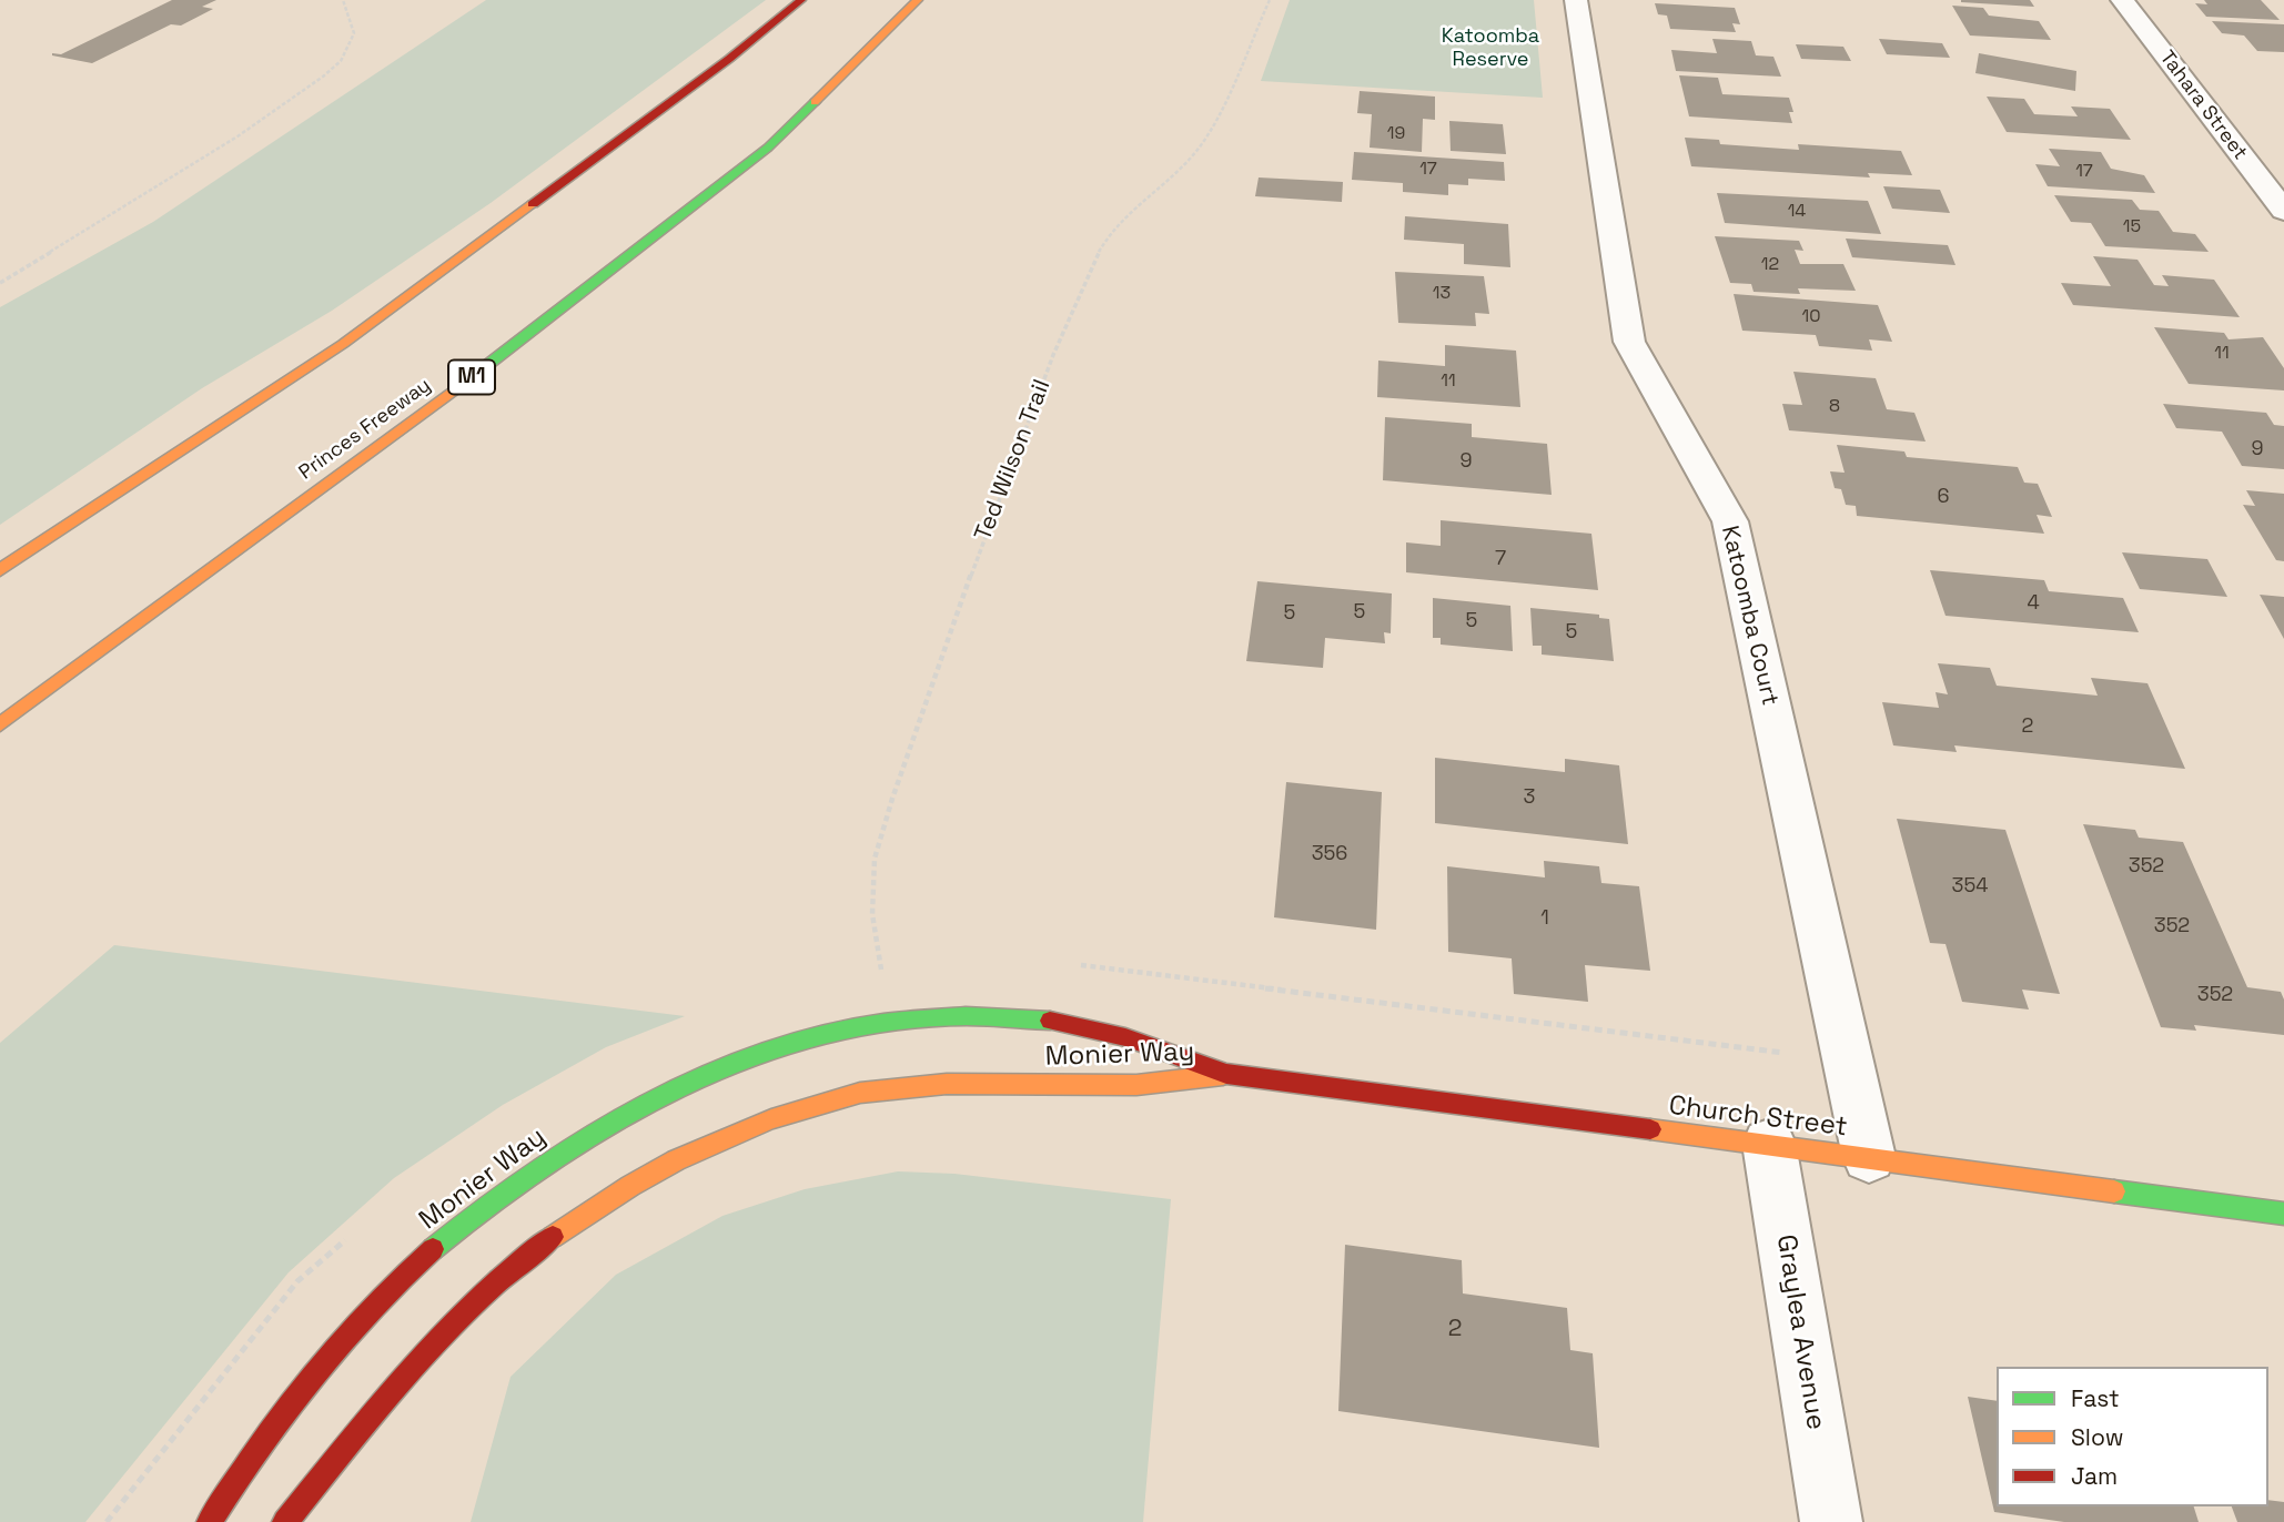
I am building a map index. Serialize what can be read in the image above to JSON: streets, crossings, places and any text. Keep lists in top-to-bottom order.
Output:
{
  "streets": {
    "main road": [
      "M1",
      "Princes Freeway",
      "Monier Way",
      "Church Street"
    ],
    "street": ["Tahara Street", "Katoomba Court", "Graylea Avenue"],
    "path": ["Ted Wilson Trail"]
  },
  "crossings": [
    ["Katoomba Court", "Church Street"],
    ["Monier Way", "Church Street"],
    ["Church Street", "Graylea Avenue"]
  ],
  "parks": ["Katoomba Reserve"],
  "house_numbers": [
    "19",
    "17",
    "17",
    "14",
    "15",
    "12",
    "13",
    "10",
    "11",
    "11",
    "8",
    "9",
    "9",
    "6",
    "7",
    "4",
    "5",
    "5",
    "5",
    "5",
    "2",
    "3",
    "356",
    "352",
    "354",
    "1",
    "352",
    "352",
    "2"
  ],
  "legend": ["Fast", "Slow", "Jam"]
}
